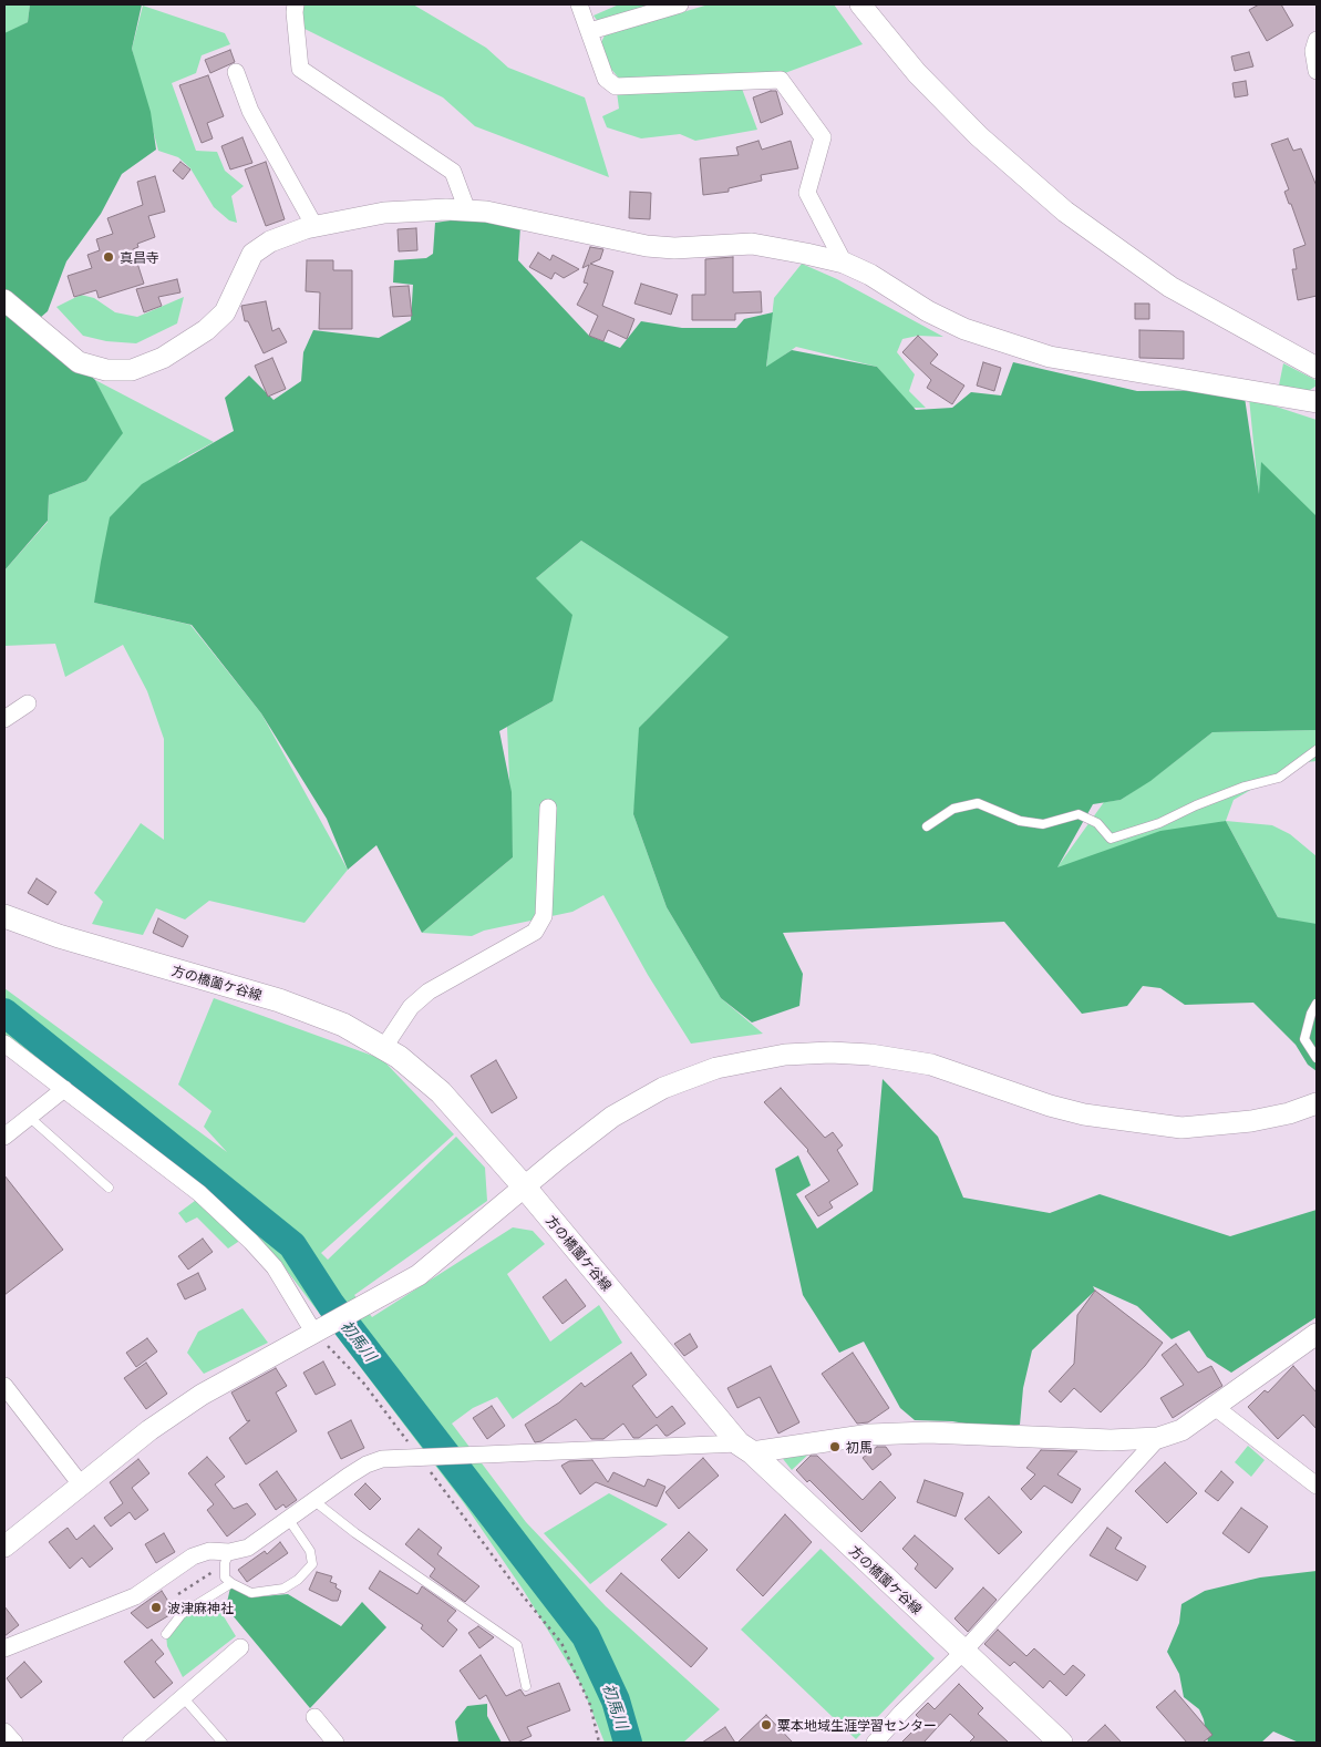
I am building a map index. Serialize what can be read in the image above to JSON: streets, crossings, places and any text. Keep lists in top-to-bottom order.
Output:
{
  "streets": {
    "main road": ["方の橋薗ケ谷線"]
  },
  "water": ["初馬川"],
  "places": [
    "真昌寺",
    "初馬",
    "波津麻神社",
    "粟本地域生涯学習センター"
  ]
}
